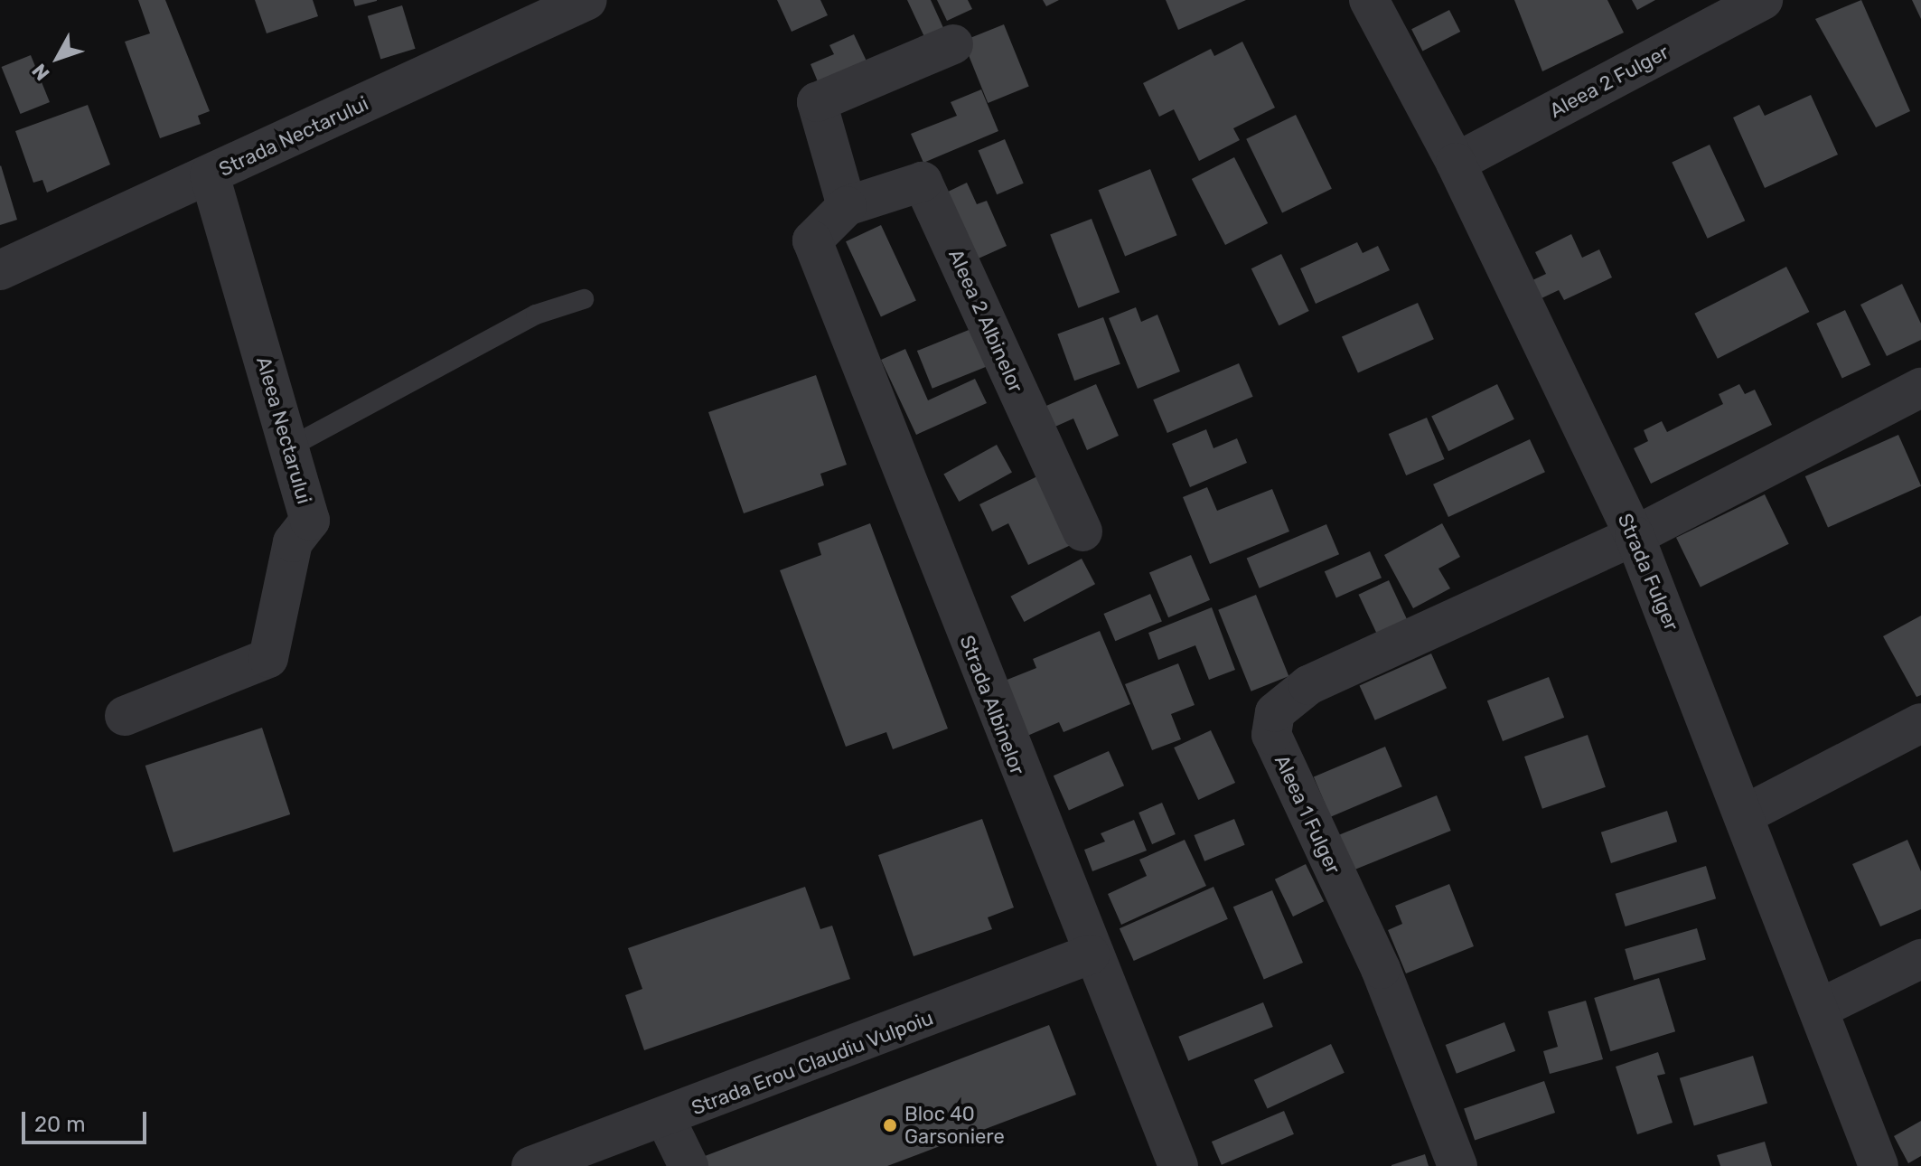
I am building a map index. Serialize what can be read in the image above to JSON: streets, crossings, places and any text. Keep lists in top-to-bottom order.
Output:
{
  "streets": {
    "street": [
      "Aleea 2 Fulger",
      "Strada Nectarului",
      "Aleea 2 Albinelor",
      "Aleea Nectarului",
      "Strada Fulger",
      "Strada Albinelor",
      "Aleea 1 Fulger",
      "Strada Erou Claudiu Vulpoiu"
    ]
  },
  "crossings": [
    ["Aleea 2 Fulger", "Strada Fulger"],
    ["Strada Nectarului", "Aleea Nectarului"],
    ["Aleea 2 Albinelor", "Strada Albinelor"],
    ["Strada Fulger", "Aleea 1 Fulger"],
    ["Strada Albinelor", "Strada Erou Claudiu Vulpoiu"]
  ],
  "places": ["Bloc 40 Garsoniere"],
  "scale_bar": "20 m",
  "north": "bottom left"
}
